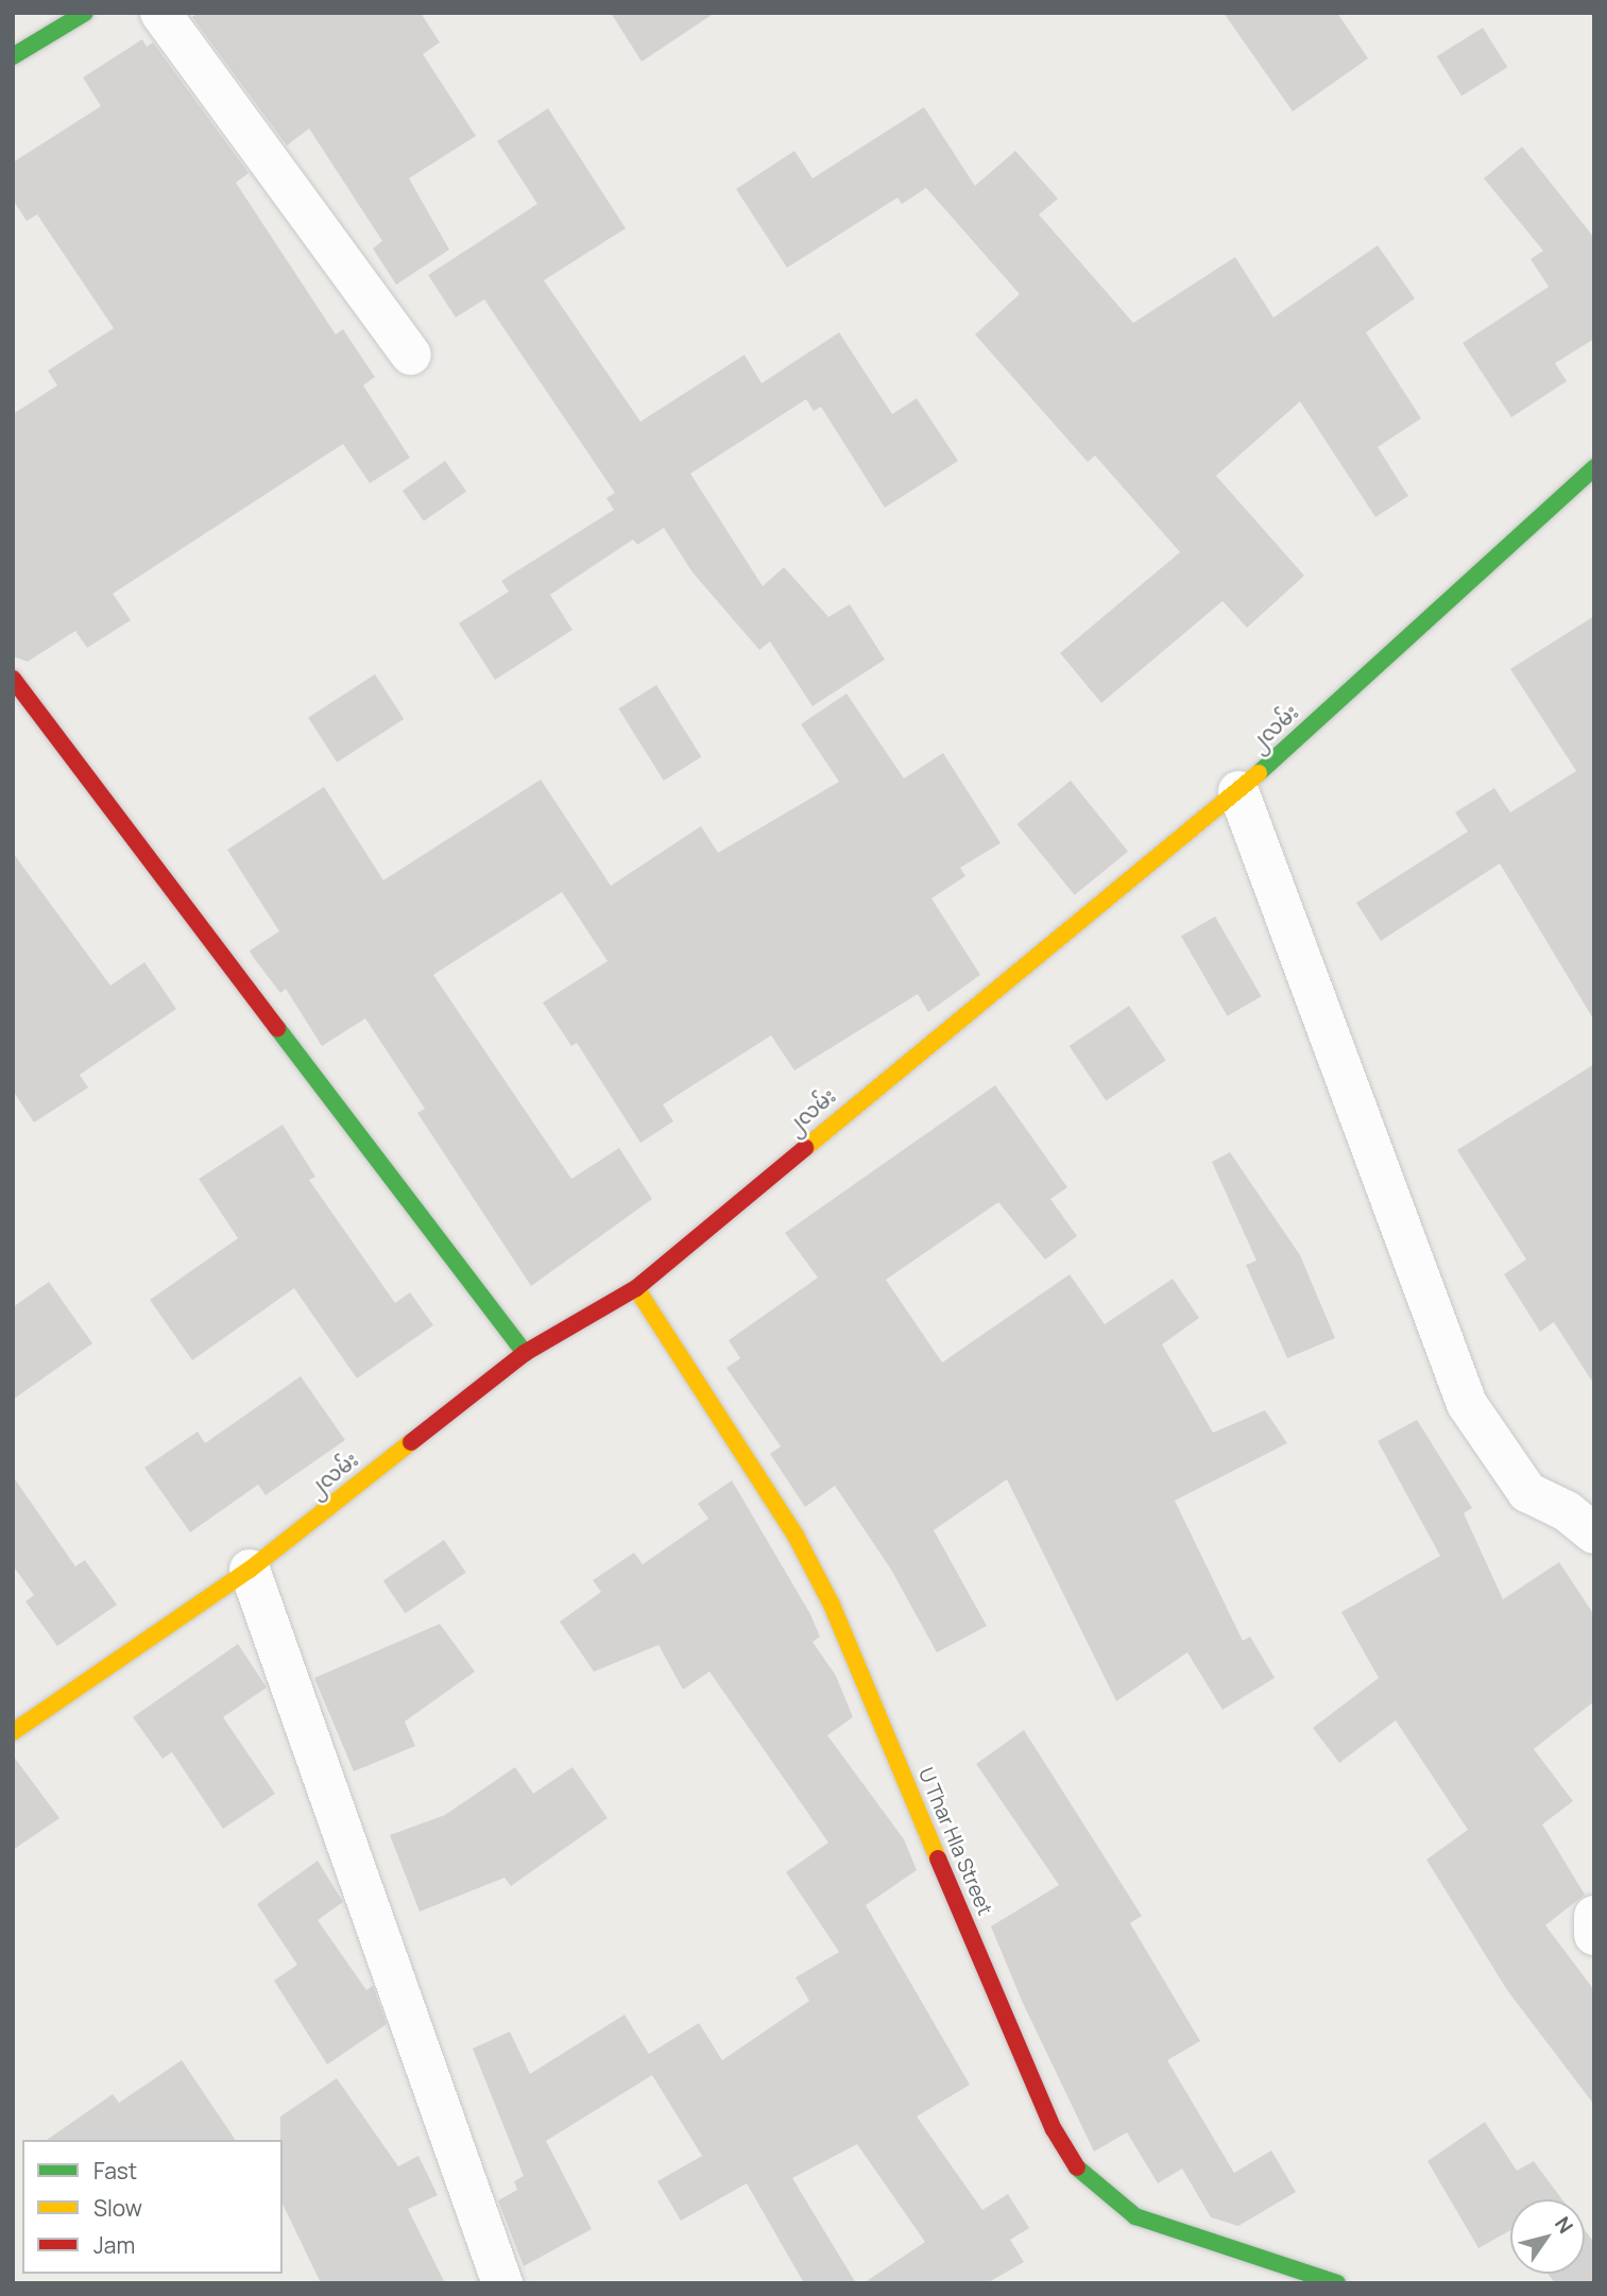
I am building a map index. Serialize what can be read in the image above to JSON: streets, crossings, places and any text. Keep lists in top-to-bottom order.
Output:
{
  "streets": {
    "street": ["၂လမ်း", "U Thar Hla Street"]
  },
  "crossings": [
    ["၂လမ်း", "U Thar Hla Street"]
  ],
  "legend": ["Fast", "Slow", "Jam"],
  "north": "top right"
}
